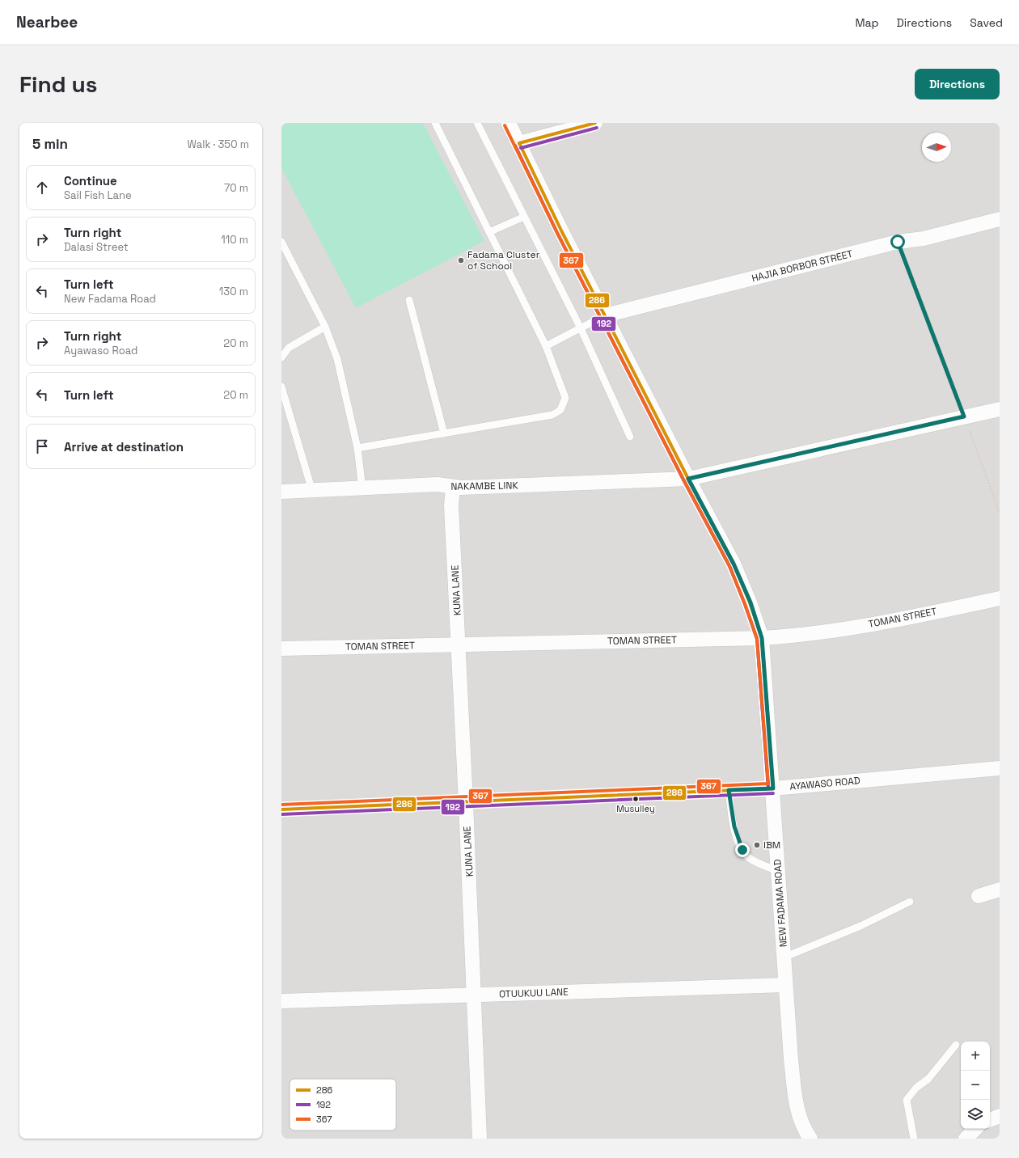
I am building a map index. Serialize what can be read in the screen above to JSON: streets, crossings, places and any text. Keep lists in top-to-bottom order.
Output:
{
  "streets": {
    "street": [
      "HAJIA BORBOR STREET",
      "NAKAMBE LINK",
      "KUNA LANE",
      "TOMAN STREET",
      "AYAWASO ROAD",
      "NEW FADAMA ROAD",
      "OTUUKUU LANE"
    ]
  },
  "crossings": [
    ["HAJIA BORBOR STREET", "NEW FADAMA ROAD"],
    ["NAKAMBE LINK", "KUNA LANE"],
    ["NAKAMBE LINK", "NEW FADAMA ROAD"],
    ["KUNA LANE", "TOMAN STREET"],
    ["KUNA LANE", "AYAWASO ROAD"],
    ["KUNA LANE", "OTUUKUU LANE"],
    ["TOMAN STREET", "NEW FADAMA ROAD"],
    ["AYAWASO ROAD", "NEW FADAMA ROAD"],
    ["NEW FADAMA ROAD", "OTUUKUU LANE"]
  ],
  "places": ["Fadama Cluster of School", "Musulley", "IBM"],
  "lines": ["transit line 286", "transit line 367", "transit line 192"],
  "legend": ["286", "192", "367"],
  "north": "right",
  "page": {
    "header": "Nearbee",
    "nav": ["Map", "Directions", "Saved"],
    "buttons": "Directions",
    "title": "Find us",
    "heading": ["5 min", "Walk · 350 m"],
    "list": [
      ["Continue", "Sail Fish Lane", "70 m"],
      ["Turn right", "Dalasi Street", "110 m"],
      ["Turn left", "New Fadama Road", "130 m"],
      ["Turn right", "Ayawaso Road", "20 m"],
      ["Turn left", "20 m"],
      "Arrive at destination"
    ],
    "map_buttons": ["+", "−"]
  }
}
